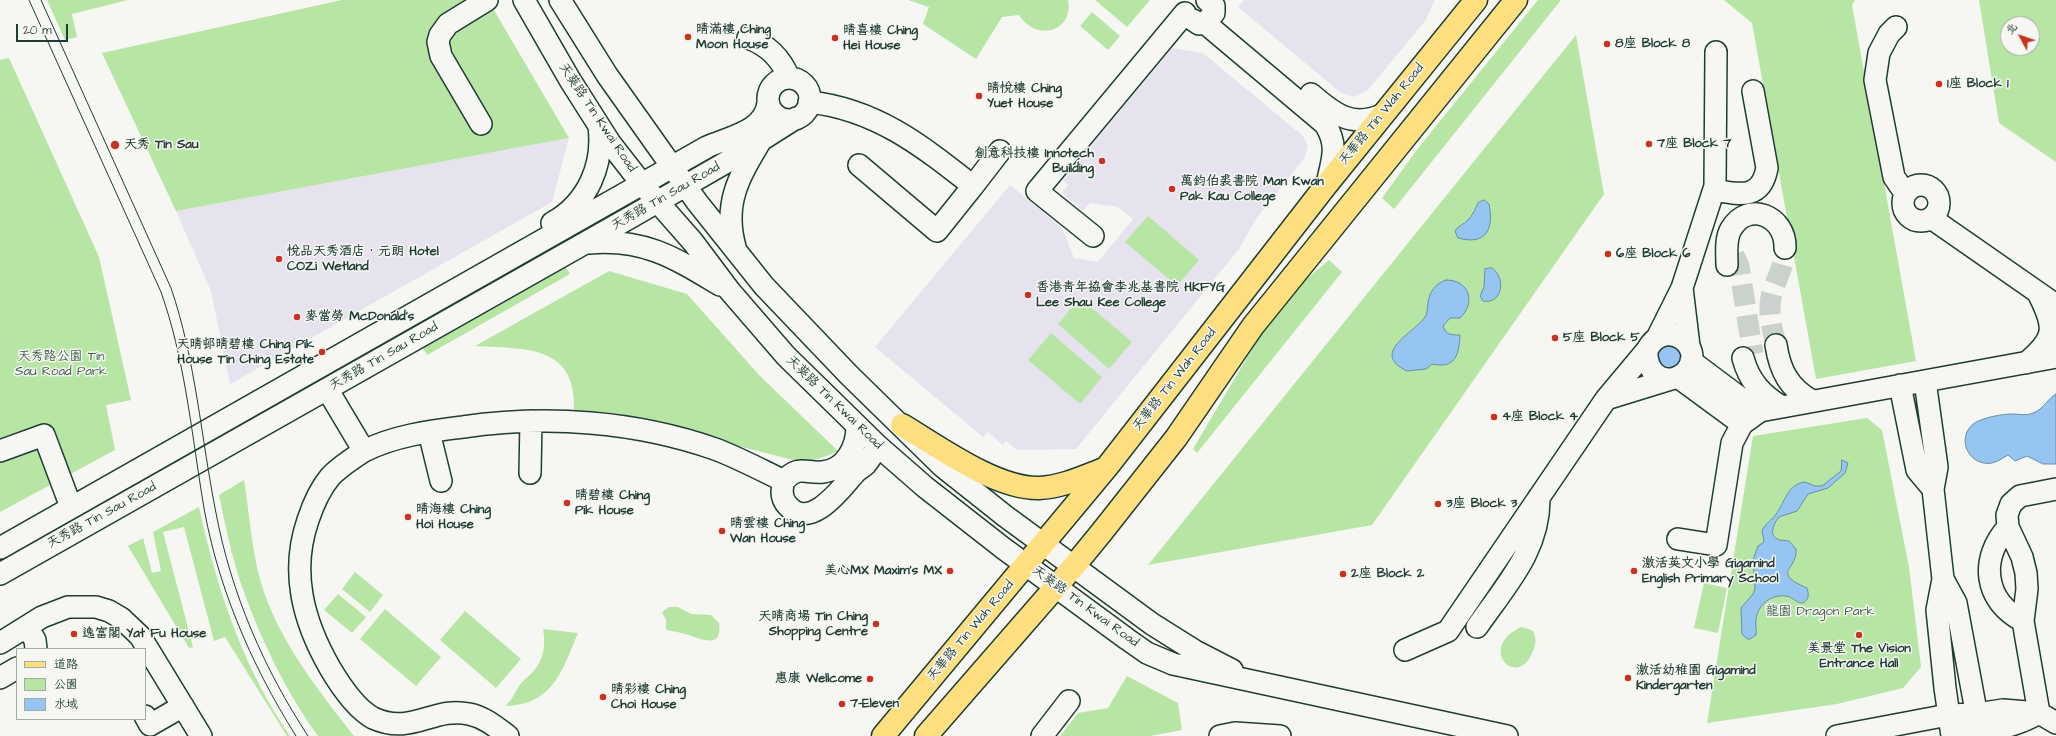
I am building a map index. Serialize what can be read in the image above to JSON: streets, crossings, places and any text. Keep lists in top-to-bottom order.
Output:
{
  "streets": {
    "main road": ["天華路 Tin Wah Road"],
    "street": ["天葵路 Tin Kwai Road", "天秀路 Tin Sau Road"]
  },
  "crossings": [
    ["天華路 Tin Wah Road", "天葵路 Tin Kwai Road"],
    ["天葵路 Tin Kwai Road", "天秀路 Tin Sau Road"]
  ],
  "parks": ["天秀路公園 Tin Sau Road Park", "龍園 Dragon Park"],
  "places": [
    "晴滿樓 Ching Moon House",
    "晴喜樓 Ching Hei House",
    "8座 Block 8",
    "1座 Block 1",
    "晴悅樓 Ching Yuet House",
    "7座 Block 7",
    "天秀 Tin Sau",
    "創意科技樓 Innotech Building",
    "萬鈞伯裘書院 Man Kwan Pak Kau College",
    "6座 Block 6",
    "悦品天秀酒店‧元朗 Hotel COZi Wetland",
    "香港青年拹會李兆基書院 HKFYG Lee Shau Kee College",
    "麥當勞 McDonald’s",
    "5座 Block 5",
    "天晴邨晴碧樓 Ching Pik House Tin Ching Estate",
    "4座 Block 4",
    "晴碧樓 Ching Pik House",
    "3座 Block 3",
    "晴海樓 Ching Hoi House",
    "晴雲樓 Ching Wan House",
    "美心MX Maxim's MX",
    "激活英文小學 Gigamind English Primary School",
    "2座 Block 2",
    "天晴商場 Tin Ching Shopping Centre",
    "逸富閣 Yat Fu House",
    "美景堂 The Vision Entrance Hall",
    "激活幼稚園 Gigamind Kindergarten",
    "惠康 Wellcome",
    "晴彩樓 Ching Choi House",
    "7-Eleven"
  ],
  "legend": ["道路", "公園", "水域"],
  "scale_bar": "20 m",
  "north": "top left"
}
